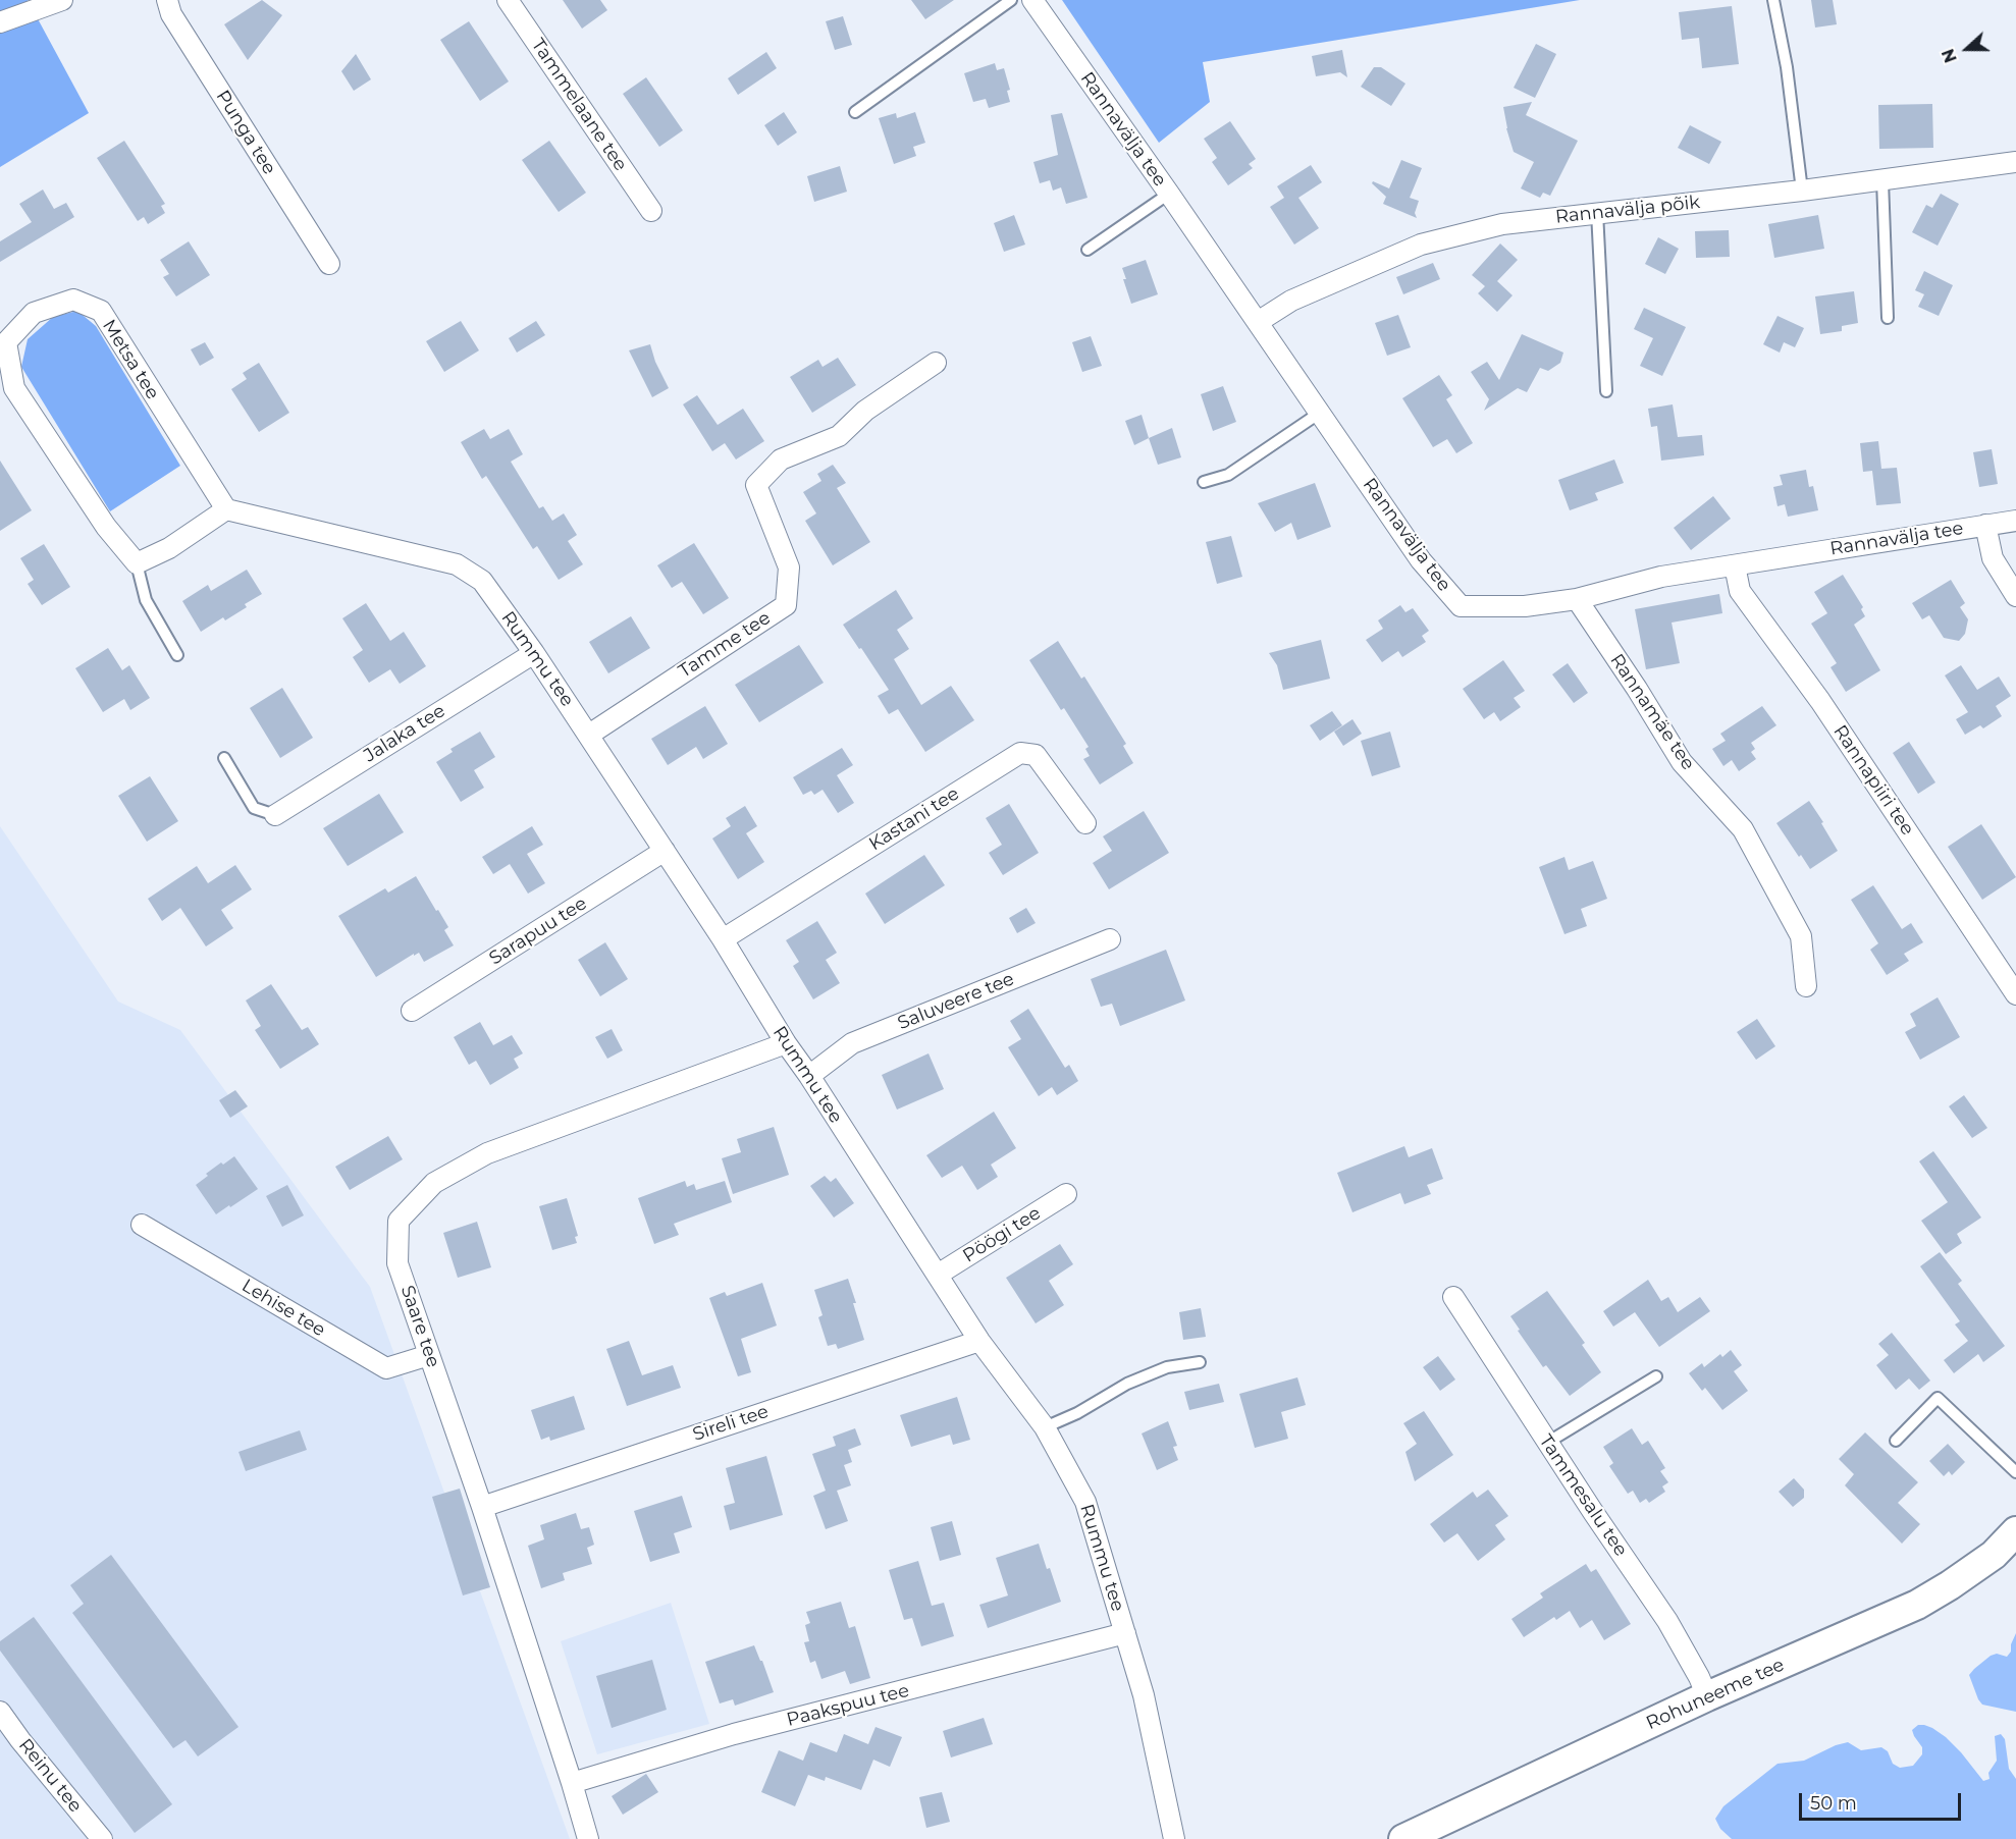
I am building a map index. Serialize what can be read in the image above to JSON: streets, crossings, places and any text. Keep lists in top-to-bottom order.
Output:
{
  "streets": {
    "street": [
      "Tammelaane tee",
      "Rannavälja tee",
      "Punga tee",
      "Rannavälja põik",
      "Metsa tee",
      "Tamme tee",
      "Rummu tee",
      "Rannamäe tee",
      "Jalaka tee",
      "Rannapiiri tee",
      "Kastani tee",
      "Sarapuu tee",
      "Saluveere tee",
      "Pöögi tee",
      "Lehise tee",
      "Saare tee",
      "Sireli tee",
      "Tammesalu tee",
      "Rohuneeme tee",
      "Paakspuu tee",
      "Reinu tee"
    ]
  },
  "crossings": [
    ["Rannavälja tee", "Rannavälja põik"],
    ["Rannavälja tee", "Rannamäe tee"],
    ["Rannavälja tee", "Rannapiiri tee"],
    ["Metsa tee", "Rummu tee"],
    ["Tamme tee", "Rummu tee"],
    ["Rummu tee", "Jalaka tee"],
    ["Rummu tee", "Kastani tee"],
    ["Rummu tee", "Sarapuu tee"],
    ["Rummu tee", "Saluveere tee"],
    ["Rummu tee", "Pöögi tee"],
    ["Rummu tee", "Saare tee"],
    ["Rummu tee", "Sireli tee"],
    ["Rummu tee", "Paakspuu tee"],
    ["Lehise tee", "Saare tee"],
    ["Saare tee", "Sireli tee"],
    ["Saare tee", "Paakspuu tee"],
    ["Tammesalu tee", "Rohuneeme tee"]
  ],
  "scale_bar": "50 m",
  "north": "left"
}
